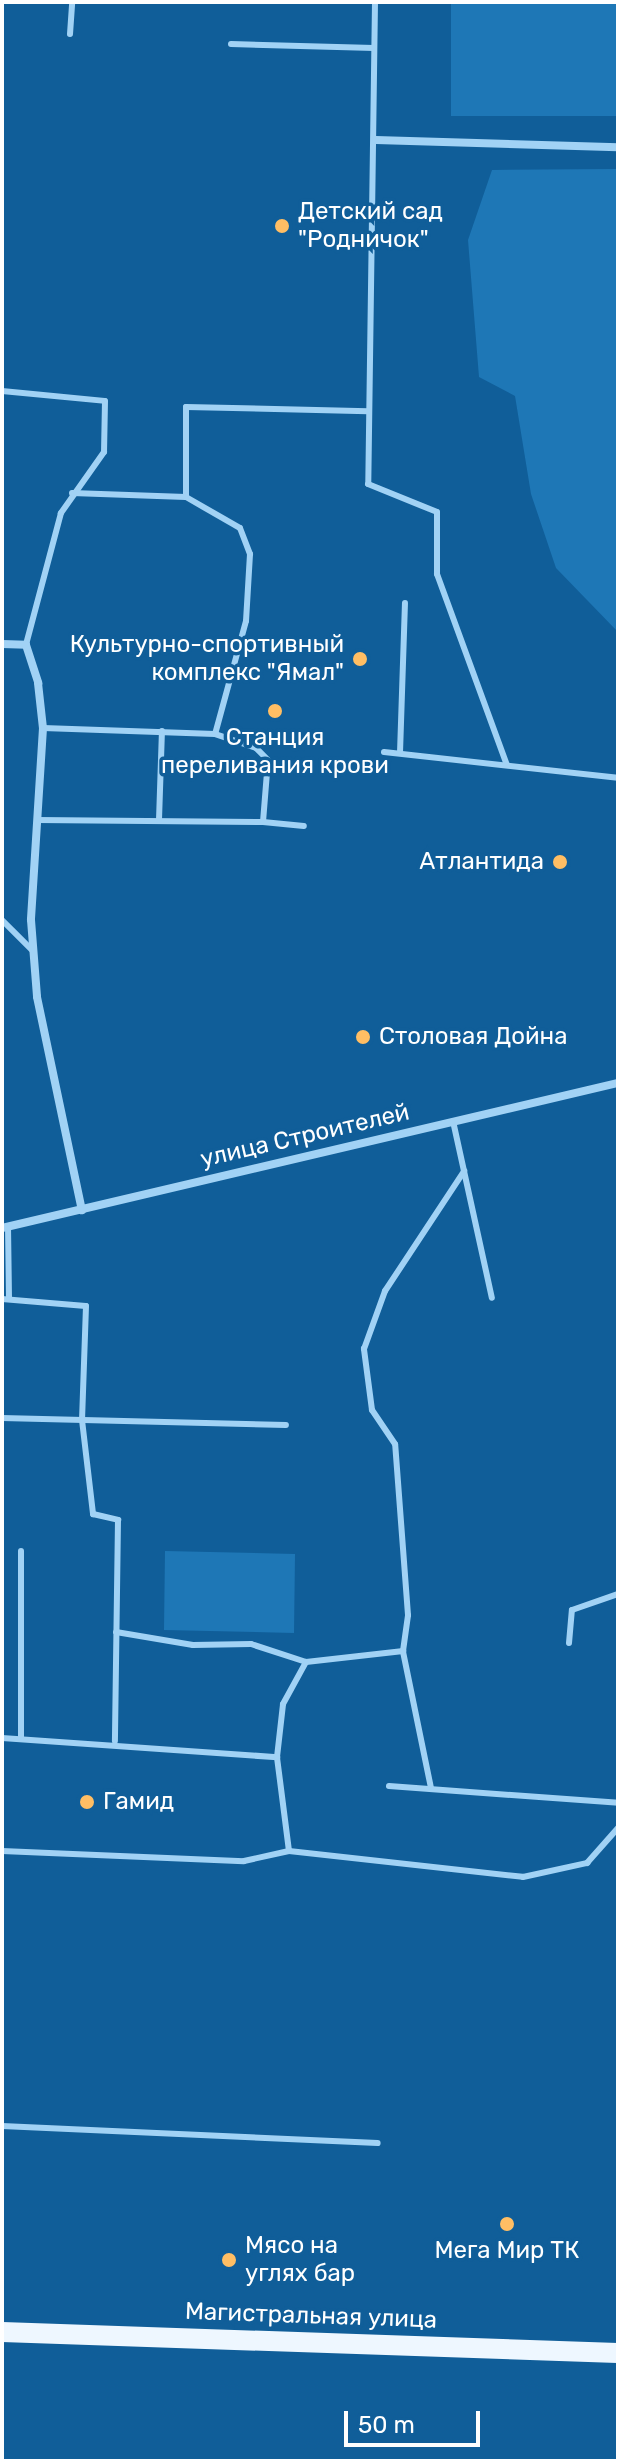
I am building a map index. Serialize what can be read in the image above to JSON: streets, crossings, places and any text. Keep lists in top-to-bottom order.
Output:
{
  "streets": {
    "main road": ["Магистральная улица"],
    "street": ["улица Строителей"]
  },
  "places": [
    "Детский сад \"Родничок\"",
    "Культурно-спортивный комплекс \"Ямал\"",
    "Станция переливания крови",
    "Атлантида",
    "Столовая Дойна",
    "Гамид",
    "Мега Мир ТК",
    "Мясо на углях бар"
  ],
  "scale_bar": "50 m"
}
